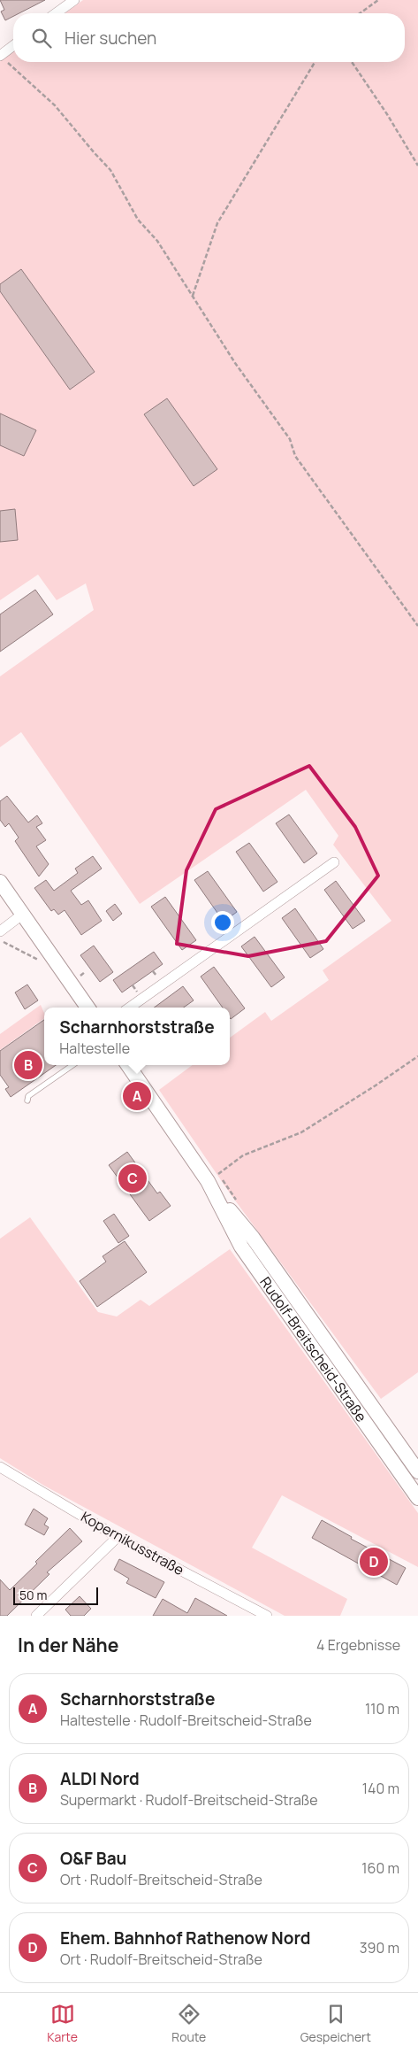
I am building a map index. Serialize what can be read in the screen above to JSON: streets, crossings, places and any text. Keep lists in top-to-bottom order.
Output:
{
  "streets": {
    "street": ["Rudolf-Breitscheid-Straße", "Kopernikusstraße"]
  },
  "scale_bar": "50 m",
  "page": {
    "search": "Hier suchen",
    "popup": ["Scharnhorststraße", "Haltestelle"],
    "pins": [
      "B",
      "A",
      "C",
      "D"
    ],
    "scale": "50 m",
    "heading": ["In der Nähe", "4 Ergebnisse"],
    "list": [
      {
        "mark": "A",
        "name": "Scharnhorststraße",
        "note": "Haltestelle · Rudolf-Breitscheid-Straße",
        "value": "110 m"
      },
      {
        "mark": "B",
        "name": "ALDI Nord",
        "note": "Supermarkt · Rudolf-Breitscheid-Straße",
        "value": "140 m"
      },
      {
        "mark": "C",
        "name": "O&F Bau",
        "note": "Ort · Rudolf-Breitscheid-Straße",
        "value": "160 m"
      },
      {
        "mark": "D",
        "name": "Ehem. Bahnhof Rathenow Nord",
        "note": "Ort · Rudolf-Breitscheid-Straße",
        "value": "390 m"
      }
    ],
    "nav": ["Karte", "Route", "Gespeichert"]
  }
}
